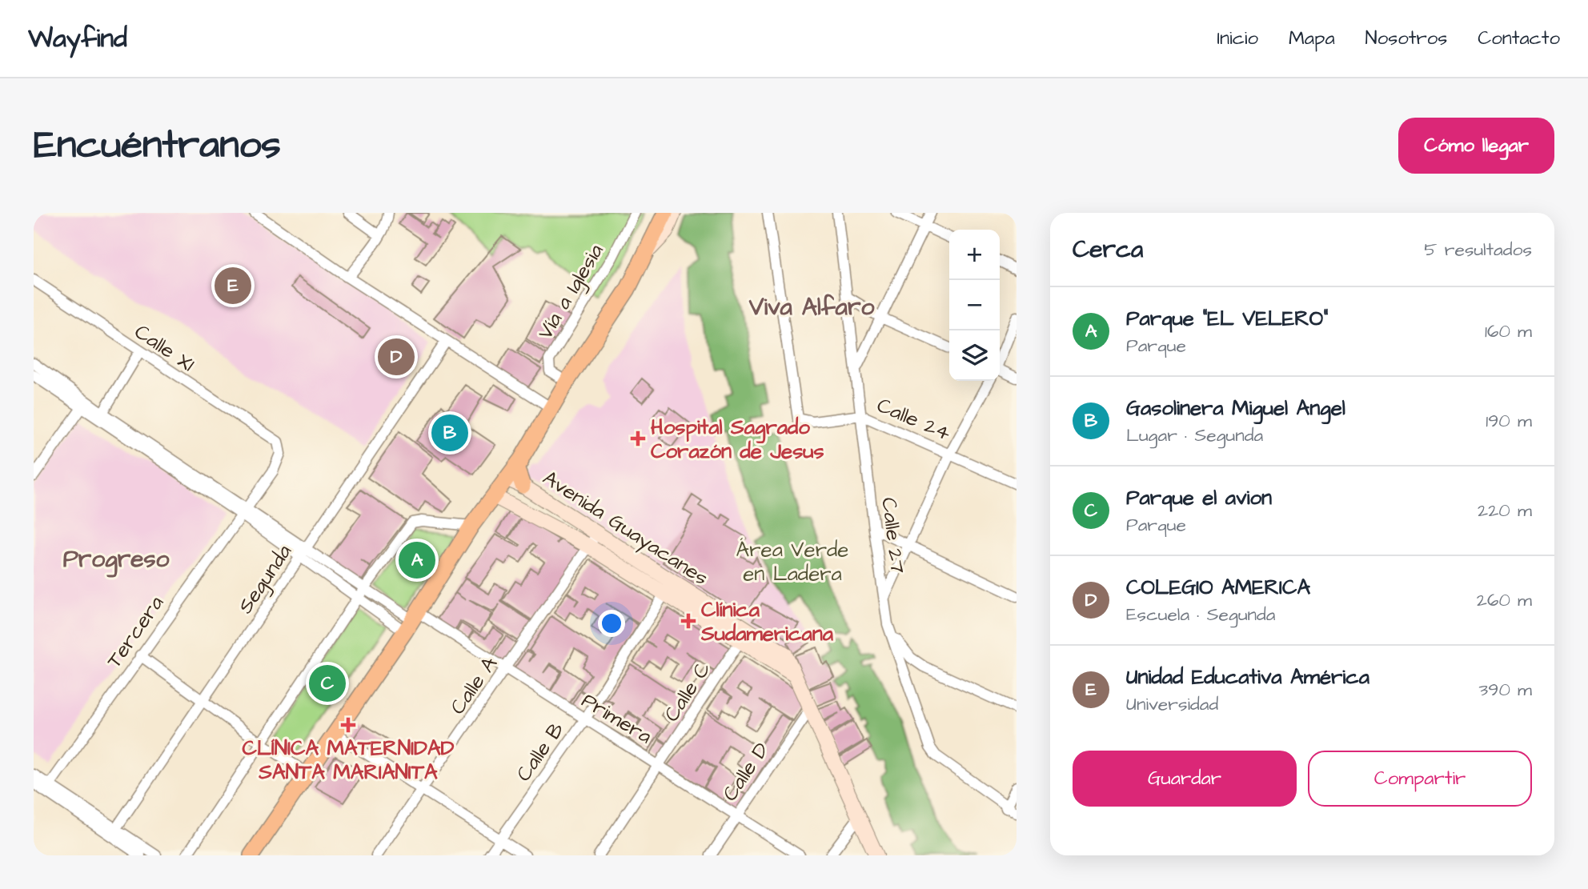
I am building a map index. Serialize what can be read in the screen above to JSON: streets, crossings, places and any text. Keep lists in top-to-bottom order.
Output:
{
  "streets": {
    "street": [
      "Vía a Iglesia",
      "Calle X1",
      "Calle 24",
      "Avenida Guayacanes",
      "Calle 27",
      "Segunda",
      "Tercera",
      "Calle A",
      "Calle C",
      "Primera",
      "Calle B",
      "Calle D"
    ]
  },
  "crossings": [
    ["Calle X1", "Tercera"],
    ["Calle 24", "Calle 27"],
    ["Avenida Guayacanes", "Calle A"],
    ["Avenida Guayacanes", "Calle C"],
    ["Avenida Guayacanes", "Calle B"],
    ["Avenida Guayacanes", "Calle D"],
    ["Calle A", "Primera"],
    ["Calle C", "Primera"],
    ["Primera", "Calle B"],
    ["Primera", "Calle D"]
  ],
  "districts": ["Viva Alfaro", "Progreso"],
  "parks": ["Área Verde en Ladera"],
  "places": {
    "health": ["Hospital Sagrado Corazón de Jesus", "Clínica Sudamericana", "CLÍNICA MATERNIDAD SANTA MARIANITA"]
  },
  "page": {
    "header": "Wayfind",
    "nav": [
      "Inicio",
      "Mapa",
      "Nosotros",
      "Contacto"
    ],
    "buttons": [
      "Cómo llegar",
      ["Guardar", "Compartir"]
    ],
    "title": "Encuéntranos",
    "heading": ["Cerca", "5 resultados"],
    "map_buttons": ["+", "−"],
    "pins": [
      "E",
      "D",
      "B",
      "A",
      "C"
    ],
    "list": [
      {
        "mark": "A",
        "name": "Parque \"EL VELERO\"",
        "note": "Parque",
        "value": "160 m"
      },
      {
        "mark": "B",
        "name": "Gasolinera Miguel Angel",
        "note": "Lugar · Segunda",
        "value": "190 m"
      },
      {
        "mark": "C",
        "name": "Parque el avion",
        "note": "Parque",
        "value": "220 m"
      },
      {
        "mark": "D",
        "name": "COLEGIO AMERICA",
        "note": "Escuela · Segunda",
        "value": "260 m"
      },
      {
        "mark": "E",
        "name": "Unidad Educativa América",
        "note": "Universidad",
        "value": "390 m"
      }
    ]
  }
}
